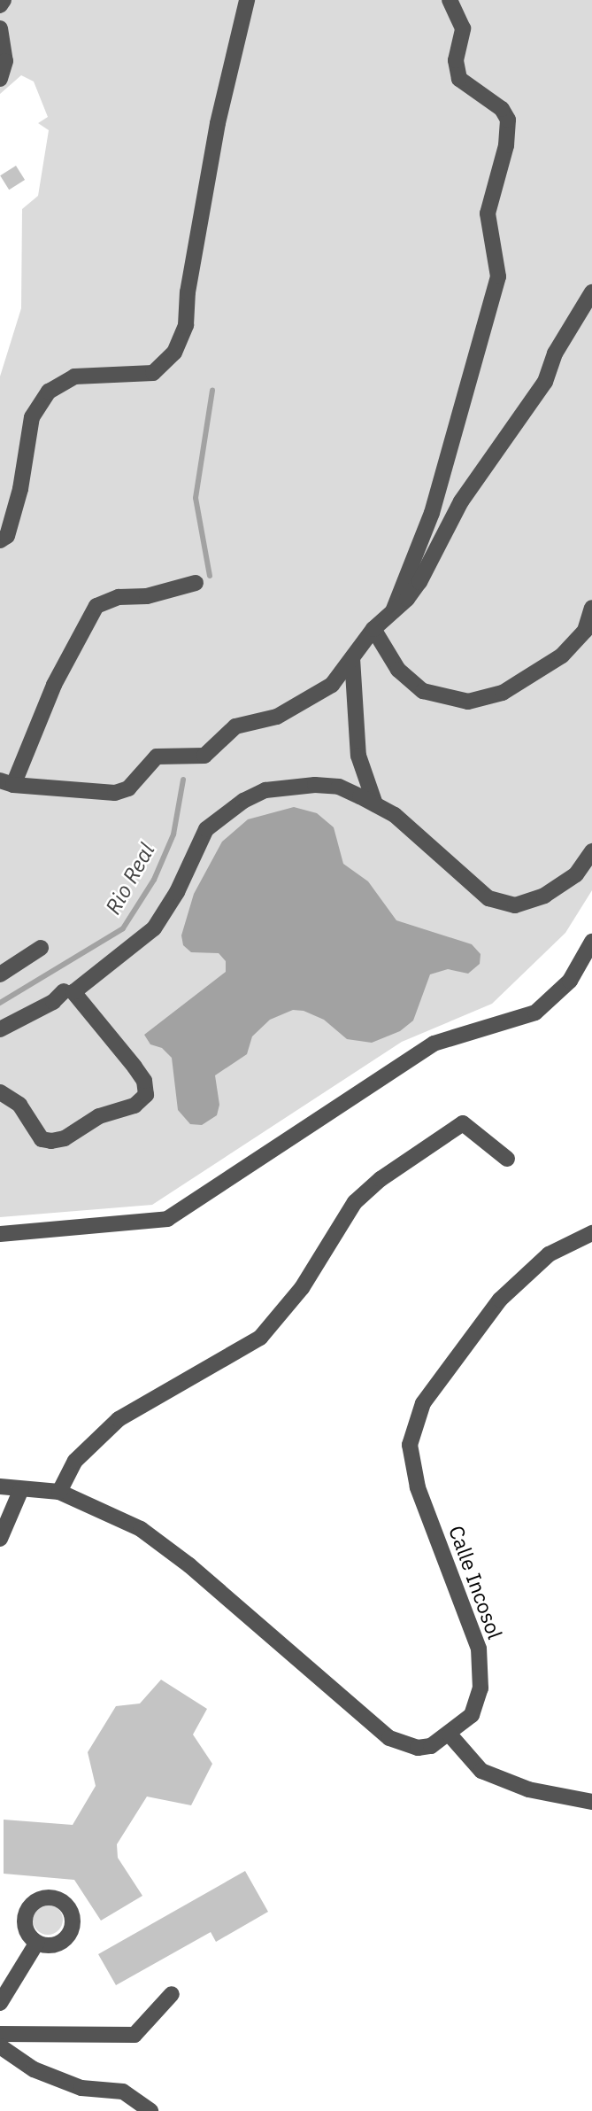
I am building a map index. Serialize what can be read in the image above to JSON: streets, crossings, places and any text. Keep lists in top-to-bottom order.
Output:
{
  "streets": {
    "street": ["Calle Incosol"]
  },
  "water": ["Rio Real"]
}
